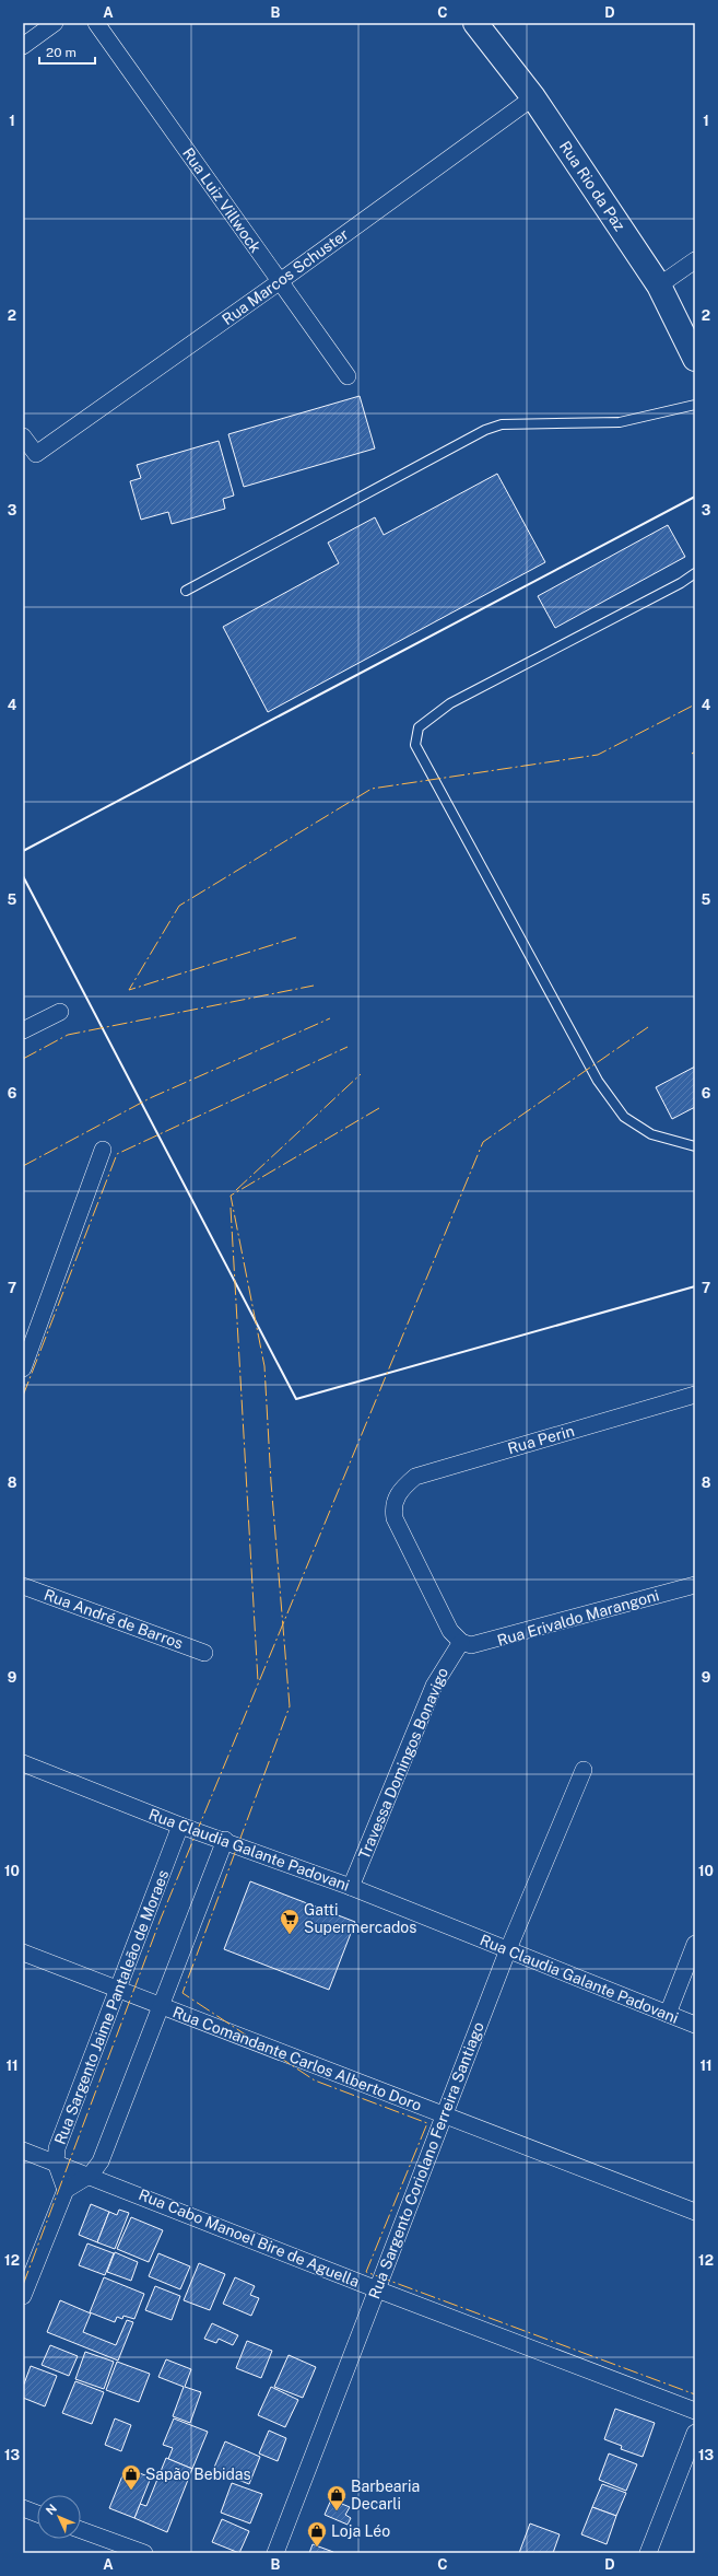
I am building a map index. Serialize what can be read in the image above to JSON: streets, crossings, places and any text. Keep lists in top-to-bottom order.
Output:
{
  "streets": {
    "main road": ["Rua Rio da Paz"],
    "street": [
      "Rua Luiz Villwock",
      "Rua Marcos Schuster",
      "Rua Perin",
      "Rua Erivaldo Marangoni",
      "Rua André de Barros",
      "Travessa Domingos Bonavigo",
      "Rua Claudia Galante Padovani",
      "Rua Sargento Jaime Pantaleão de Moraes",
      "Rua Comandante Carlos Alberto Doro",
      "Rua Sargento Coriolano Ferreira Santiago",
      "Rua Cabo Manoel Bire de Aguella"
    ]
  },
  "crossings": [
    ["Rua Rio da Paz", "Rua Marcos Schuster"],
    ["Rua Luiz Villwock", "Rua Marcos Schuster"],
    ["Rua Perin", "Rua Erivaldo Marangoni"],
    ["Rua Perin", "Travessa Domingos Bonavigo"],
    ["Rua Erivaldo Marangoni", "Travessa Domingos Bonavigo"],
    ["Travessa Domingos Bonavigo", "Rua Claudia Galante Padovani"],
    ["Rua Claudia Galante Padovani", "Rua Sargento Jaime Pantaleão de Moraes"],
    ["Rua Claudia Galante Padovani", "Rua Sargento Coriolano Ferreira Santiago"],
    ["Rua Sargento Jaime Pantaleão de Moraes", "Rua Comandante Carlos Alberto Doro"],
    ["Rua Sargento Jaime Pantaleão de Moraes", "Rua Cabo Manoel Bire de Aguella"],
    ["Rua Comandante Carlos Alberto Doro", "Rua Sargento Coriolano Ferreira Santiago"],
    ["Rua Sargento Coriolano Ferreira Santiago", "Rua Cabo Manoel Bire de Aguella"]
  ],
  "places": {
    "supermarket": ["Gatti Supermercados"],
    "shop": ["Sapão Bebidas", "Barbearia Decarli", "Loja Léo"]
  },
  "scale_bar": "20 m",
  "north": "top left",
  "grid": {
    "columns": [
      "A",
      "B",
      "C",
      "D"
    ],
    "rows": [
      "1",
      "2",
      "3",
      "4",
      "5",
      "6",
      "7",
      "8",
      "9",
      "10",
      "11",
      "12",
      "13"
    ]
  }
}
